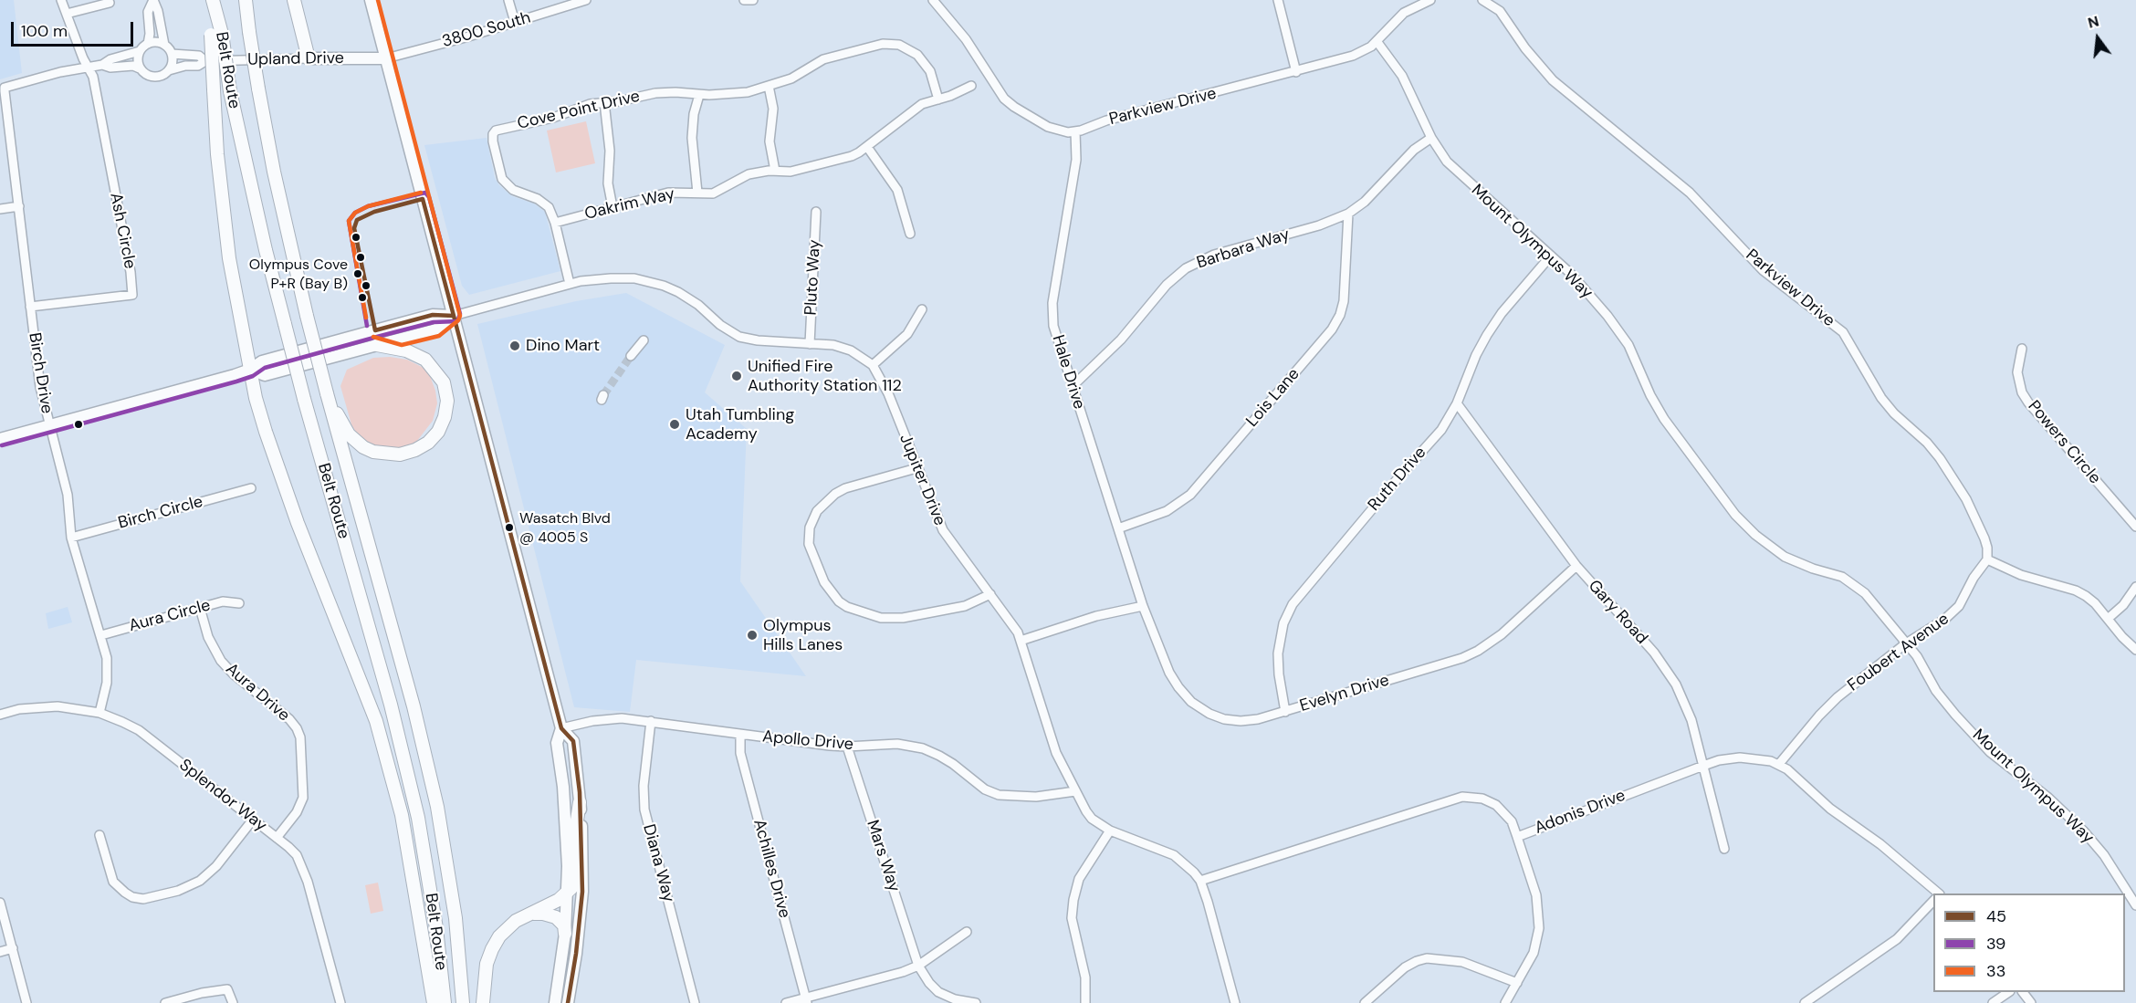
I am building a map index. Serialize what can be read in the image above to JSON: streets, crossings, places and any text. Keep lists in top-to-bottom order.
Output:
{
  "streets": {
    "highway": ["Belt Route"],
    "main road": ["Upland Drive"],
    "street": [
      "3800 South",
      "Parkview Drive",
      "Cove Point Drive",
      "Oakrim Way",
      "Ash Circle",
      "Mount Olympus Way",
      "Barbara Way",
      "Pluto Way",
      "Hale Drive",
      "Birch Drive",
      "Lois Lane",
      "Powers Circle",
      "Ruth Drive",
      "Jupiter Drive",
      "Birch Circle",
      "Gary Road",
      "Aura Circle",
      "Foubert Avenue",
      "Aura Drive",
      "Evelyn Drive",
      "Apollo Drive",
      "Splendor Way",
      "Adonis Drive",
      "Mars Way",
      "Diana Way",
      "Achilles Drive"
    ]
  },
  "crossings": [
    ["3800 South", "Upland Drive"],
    ["Parkview Drive", "Mount Olympus Way"],
    ["Parkview Drive", "Hale Drive"],
    ["Parkview Drive", "Foubert Avenue"],
    ["Cove Point Drive", "Oakrim Way"],
    ["Cove Point Drive", "Jupiter Drive"],
    ["Ash Circle", "Birch Drive"],
    ["Mount Olympus Way", "Barbara Way"],
    ["Mount Olympus Way", "Ruth Drive"],
    ["Mount Olympus Way", "Foubert Avenue"],
    ["Barbara Way", "Hale Drive"],
    ["Barbara Way", "Lois Lane"],
    ["Pluto Way", "Jupiter Drive"],
    ["Hale Drive", "Lois Lane"],
    ["Hale Drive", "Evelyn Drive"],
    ["Birch Drive", "Birch Circle"],
    ["Birch Drive", "Aura Circle"],
    ["Birch Drive", "Splendor Way"],
    ["Ruth Drive", "Gary Road"],
    ["Ruth Drive", "Evelyn Drive"],
    ["Jupiter Drive", "Apollo Drive"],
    ["Jupiter Drive", "Adonis Drive"],
    ["Gary Road", "Evelyn Drive"],
    ["Gary Road", "Adonis Drive"],
    ["Aura Circle", "Aura Drive"],
    ["Foubert Avenue", "Adonis Drive"],
    ["Aura Drive", "Splendor Way"],
    ["Apollo Drive", "Mars Way"],
    ["Apollo Drive", "Diana Way"],
    ["Apollo Drive", "Achilles Drive"]
  ],
  "places": [
    "Olympus Cove P+R (Bay B)",
    "Dino Mart",
    "Unified Fire Authority Station 112",
    "Utah Tumbling Academy",
    "Wasatch Blvd @ 4005 S",
    "Olympus Hills Lanes"
  ],
  "lines": ["transit line 33", "transit line 39", "transit line 45"],
  "legend": ["45", "39", "33"],
  "scale_bar": "100 m",
  "north": "top"
}
